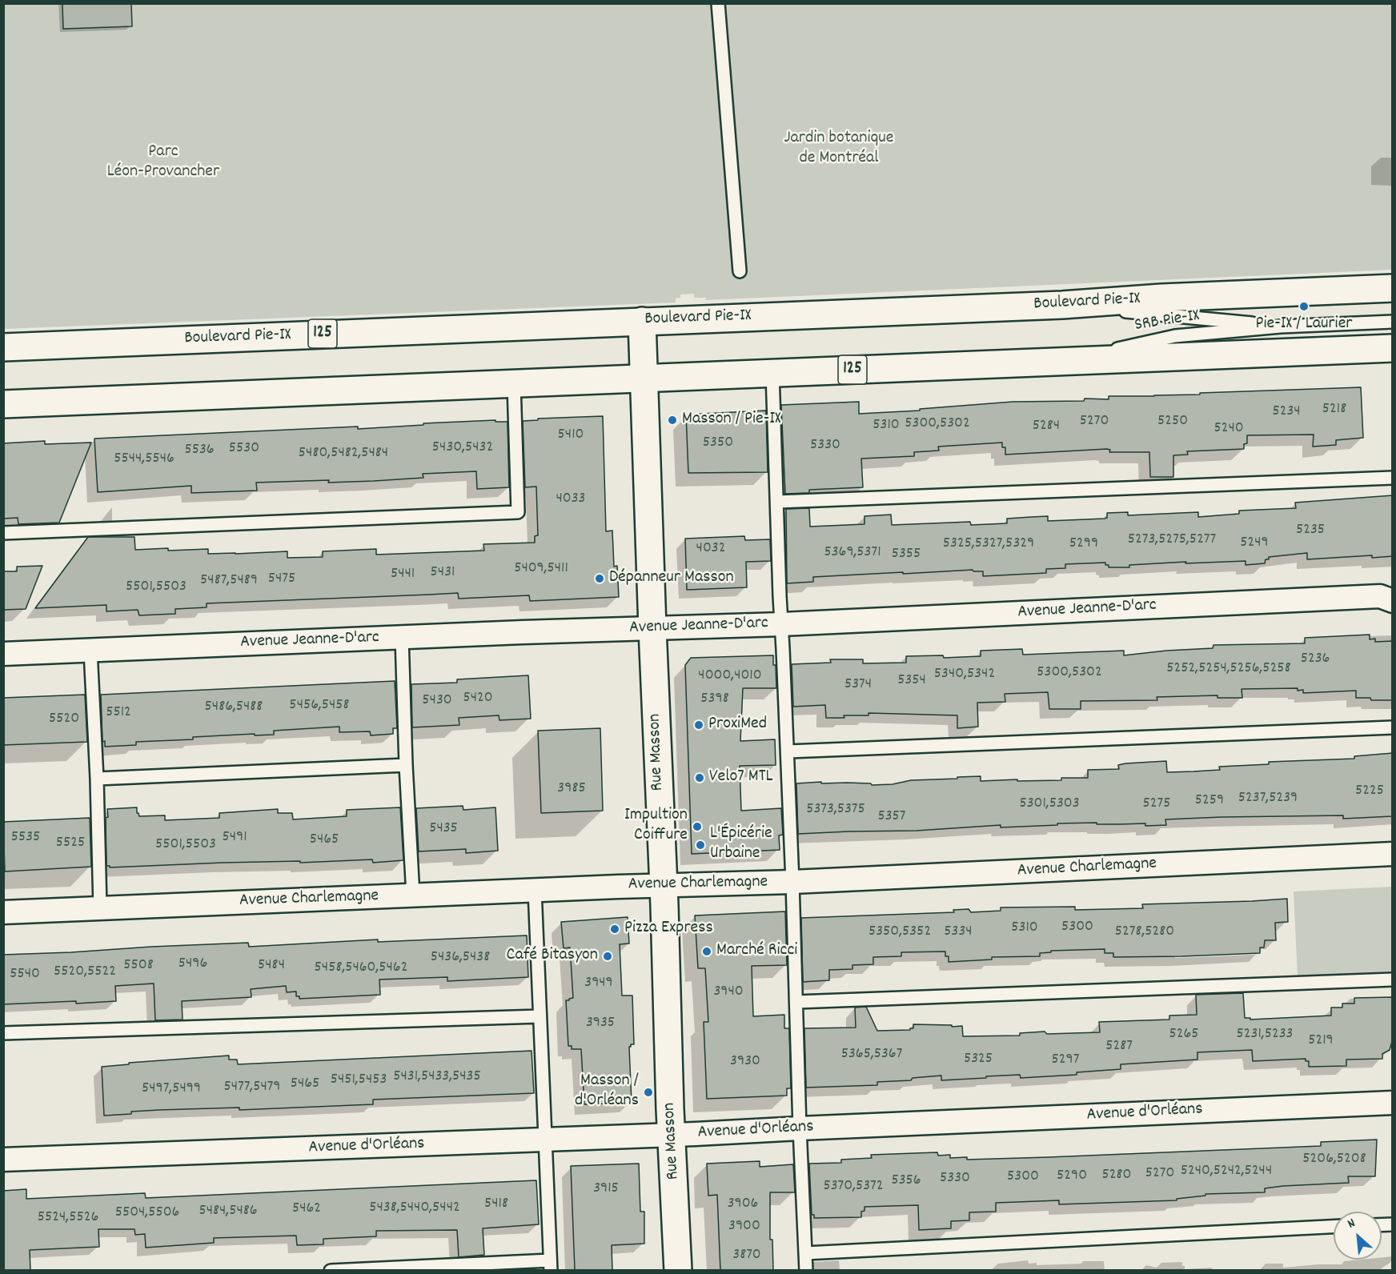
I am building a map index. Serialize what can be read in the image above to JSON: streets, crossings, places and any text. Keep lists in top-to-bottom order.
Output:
{
  "streets": {
    "main road": ["Boulevard Pie-IX", "125", "Rue Masson"],
    "street": ["Avenue Jeanne-D'arc", "Avenue Charlemagne", "Avenue d'Orléans"],
    "lane": ["SRB Pie-IX"]
  },
  "crossings": [
    ["Boulevard Pie-IX", "SRB Pie-IX"],
    ["Boulevard Pie-IX", "Rue Masson"],
    ["SRB Pie-IX", "125"],
    ["125", "Rue Masson"],
    ["Avenue Jeanne-D'arc", "Rue Masson"],
    ["Rue Masson", "Avenue Charlemagne"],
    ["Rue Masson", "Avenue d'Orléans"]
  ],
  "parks": ["Jardin botanique de Montréal", "Parc Léon-Provancher"],
  "places": [
    "Pie-IX / Laurier",
    "Masson / Pie-IX",
    "Dépanneur Masson",
    "ProxiMed",
    "Velo7 MTL",
    "Impultion Coiffure",
    "L'Épicérie Urbaine",
    "Pizza Express",
    "Marché Ricci",
    "Café Bitasyon",
    "Masson / d'Orléans"
  ],
  "house_numbers": [
    "5218",
    "5234",
    "5270",
    "5250",
    "5300,5302",
    "5310",
    "5284",
    "5240",
    "5410",
    "5350",
    "5330",
    "5430,5432",
    "5530",
    "5536",
    "5480,5482,5484",
    "5544,5546",
    "4033",
    "5235",
    "5273,5275,5277",
    "5249",
    "5325,5327,5329",
    "5299",
    "4032",
    "5369,5371",
    "5355",
    "5409,5411",
    "5431",
    "5441",
    "5475",
    "5487,5489",
    "5501,5503",
    "5236",
    "5252,5254,5256,5258",
    "5300,5302",
    "5340,5342",
    "4000,4010",
    "5354",
    "5374",
    "5420",
    "5398",
    "5430",
    "5456,5458",
    "5486,5488",
    "5512",
    "5520",
    "3985",
    "5225",
    "5237,5239",
    "5259",
    "5301,5303",
    "5275",
    "5373,5375",
    "5357",
    "5435",
    "5535",
    "5491",
    "5465",
    "5525",
    "5501,5503",
    "5300",
    "5310",
    "5350,5352",
    "5334",
    "5278,5280",
    "5436,5438",
    "5496",
    "5508",
    "5484",
    "5458,5460,5462",
    "5520,5522",
    "5540",
    "3949",
    "3940",
    "3935",
    "5265",
    "5231,5233",
    "5219",
    "5287",
    "5365,5367",
    "5325",
    "5297",
    "3930",
    "5431,5433,5435",
    "5451,5453",
    "5465",
    "5477,5479",
    "5497,5499",
    "5206,5208",
    "5240,5242,5244",
    "5270",
    "5280",
    "5290",
    "5300",
    "5330",
    "5356",
    "5370,5372",
    "3915",
    "5418",
    "3906",
    "5438,5440,5442",
    "5462",
    "5484,5486",
    "5504,5506",
    "5524,5526",
    "3900",
    "3870"
  ],
  "north": "top left"
}
